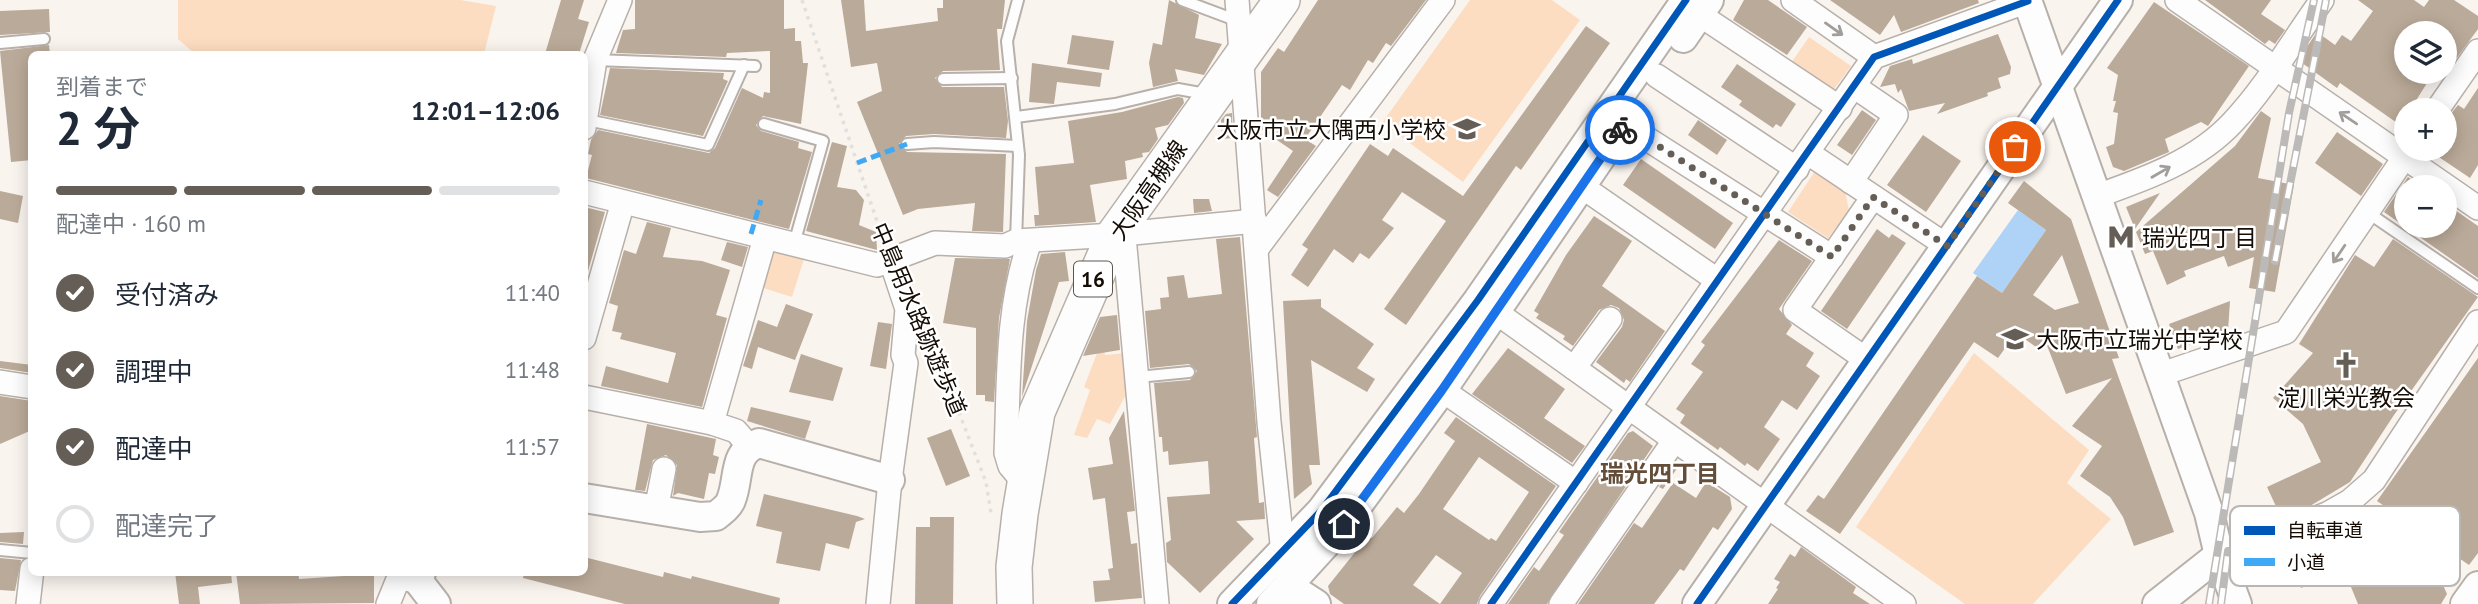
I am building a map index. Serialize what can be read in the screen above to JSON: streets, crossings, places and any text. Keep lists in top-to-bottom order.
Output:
{
  "streets": {
    "main road": ["大阪高槻線", "16"],
    "path": ["中島用水路跡遊歩道"]
  },
  "districts": ["瑞光四丁目"],
  "places": {
    "school or university": ["大阪市立大隅西小学校", "大阪市立瑞光中学校"],
    "metro station": ["瑞光四丁目"],
    "church": ["淀川栄光教会"]
  },
  "legend": ["自転車道", "小道"],
  "page": {
    "map_buttons": ["+", "−"],
    "heading": ["2 分", "到着まで", "12:01–12:06"],
    "bar": "配達中 · 160 m",
    "list": [
      ["受付済み", "11:40"],
      ["調理中", "11:48"],
      ["配達中", "11:57"],
      "配達完了"
    ]
  }
}
